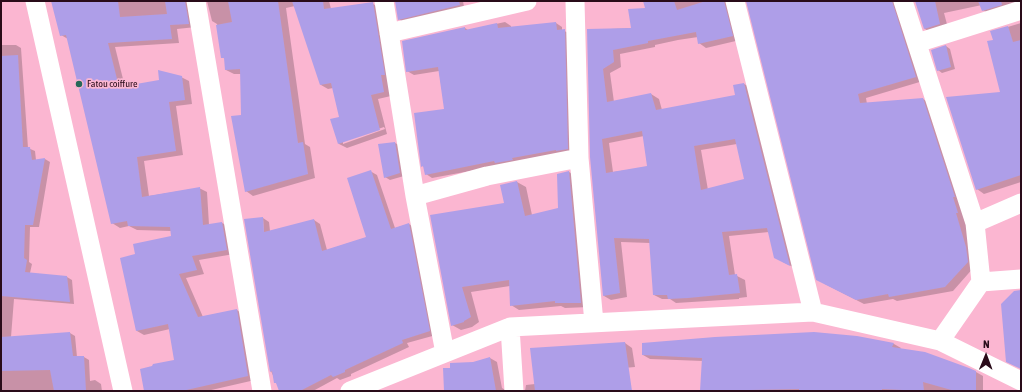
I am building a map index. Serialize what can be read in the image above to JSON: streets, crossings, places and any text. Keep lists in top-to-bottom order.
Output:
{
  "places": ["Fatou coiffure"],
  "north": "top"
}
